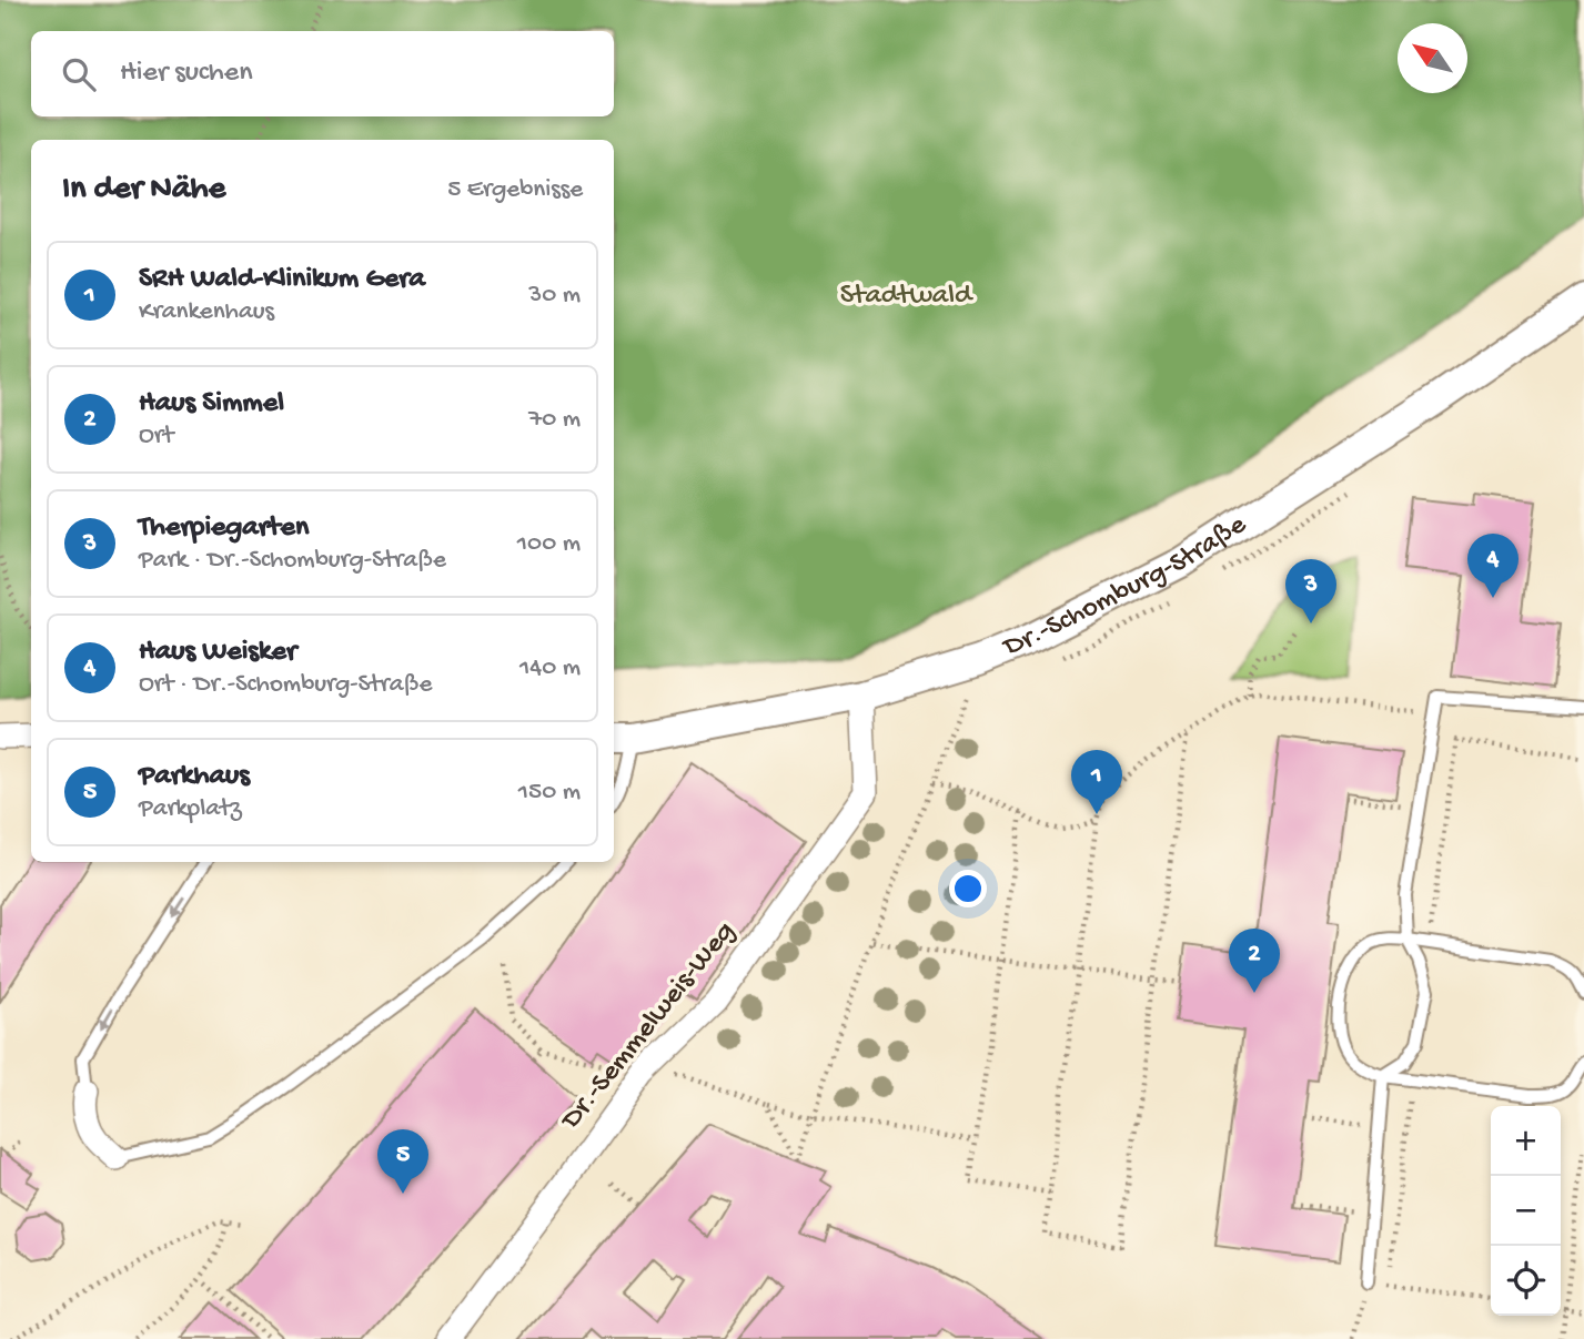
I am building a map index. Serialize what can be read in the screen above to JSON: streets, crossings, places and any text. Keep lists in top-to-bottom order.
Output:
{
  "streets": {
    "street": ["Dr.-Schomburg-Straße", "Dr.-Semmelweis-Weg"]
  },
  "crossings": [
    ["Dr.-Schomburg-Straße", "Dr.-Semmelweis-Weg"]
  ],
  "parks": ["Stadtwald"],
  "north": "top left",
  "page": {
    "search": "Hier suchen",
    "heading": ["In der Nähe", "5 Ergebnisse"],
    "list": [
      {
        "mark": "1",
        "name": "SRH Wald-Klinikum Gera",
        "note": "Krankenhaus",
        "value": "30 m"
      },
      {
        "mark": "2",
        "name": "Haus Simmel",
        "note": "Ort",
        "value": "70 m"
      },
      {
        "mark": "3",
        "name": "Therpiegarten",
        "note": "Park · Dr.-Schomburg-Straße",
        "value": "100 m"
      },
      {
        "mark": "4",
        "name": "Haus Weisker",
        "note": "Ort · Dr.-Schomburg-Straße",
        "value": "140 m"
      },
      {
        "mark": "5",
        "name": "Parkhaus",
        "note": "Parkplatz",
        "value": "150 m"
      }
    ],
    "pins": [
      "4",
      "3",
      "1",
      "2",
      "5"
    ],
    "map_buttons": ["+", "−"]
  }
}
